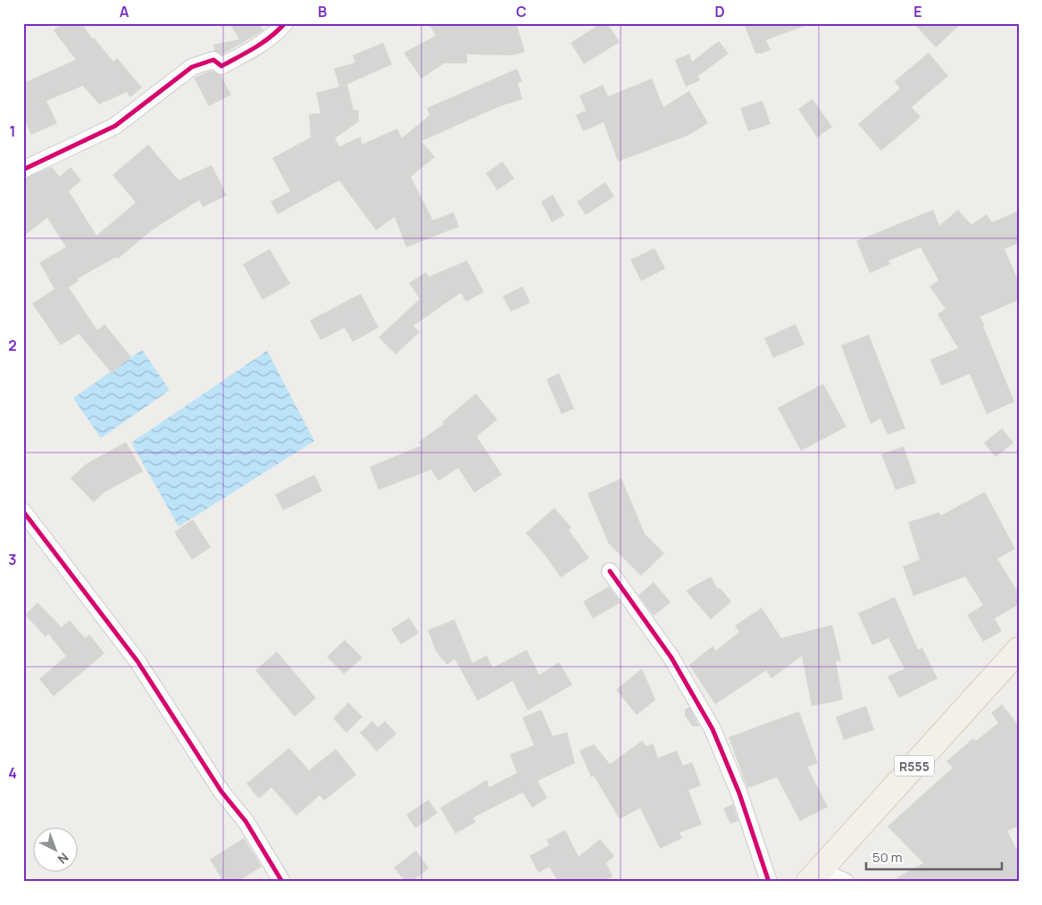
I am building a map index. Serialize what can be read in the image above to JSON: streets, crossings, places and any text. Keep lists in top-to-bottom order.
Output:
{
  "streets": {
    "main road": ["R555"]
  },
  "scale_bar": "50 m",
  "north": "bottom right",
  "grid": {
    "columns": [
      "A",
      "B",
      "C",
      "D",
      "E"
    ],
    "rows": [
      "1",
      "2",
      "3",
      "4"
    ]
  }
}
